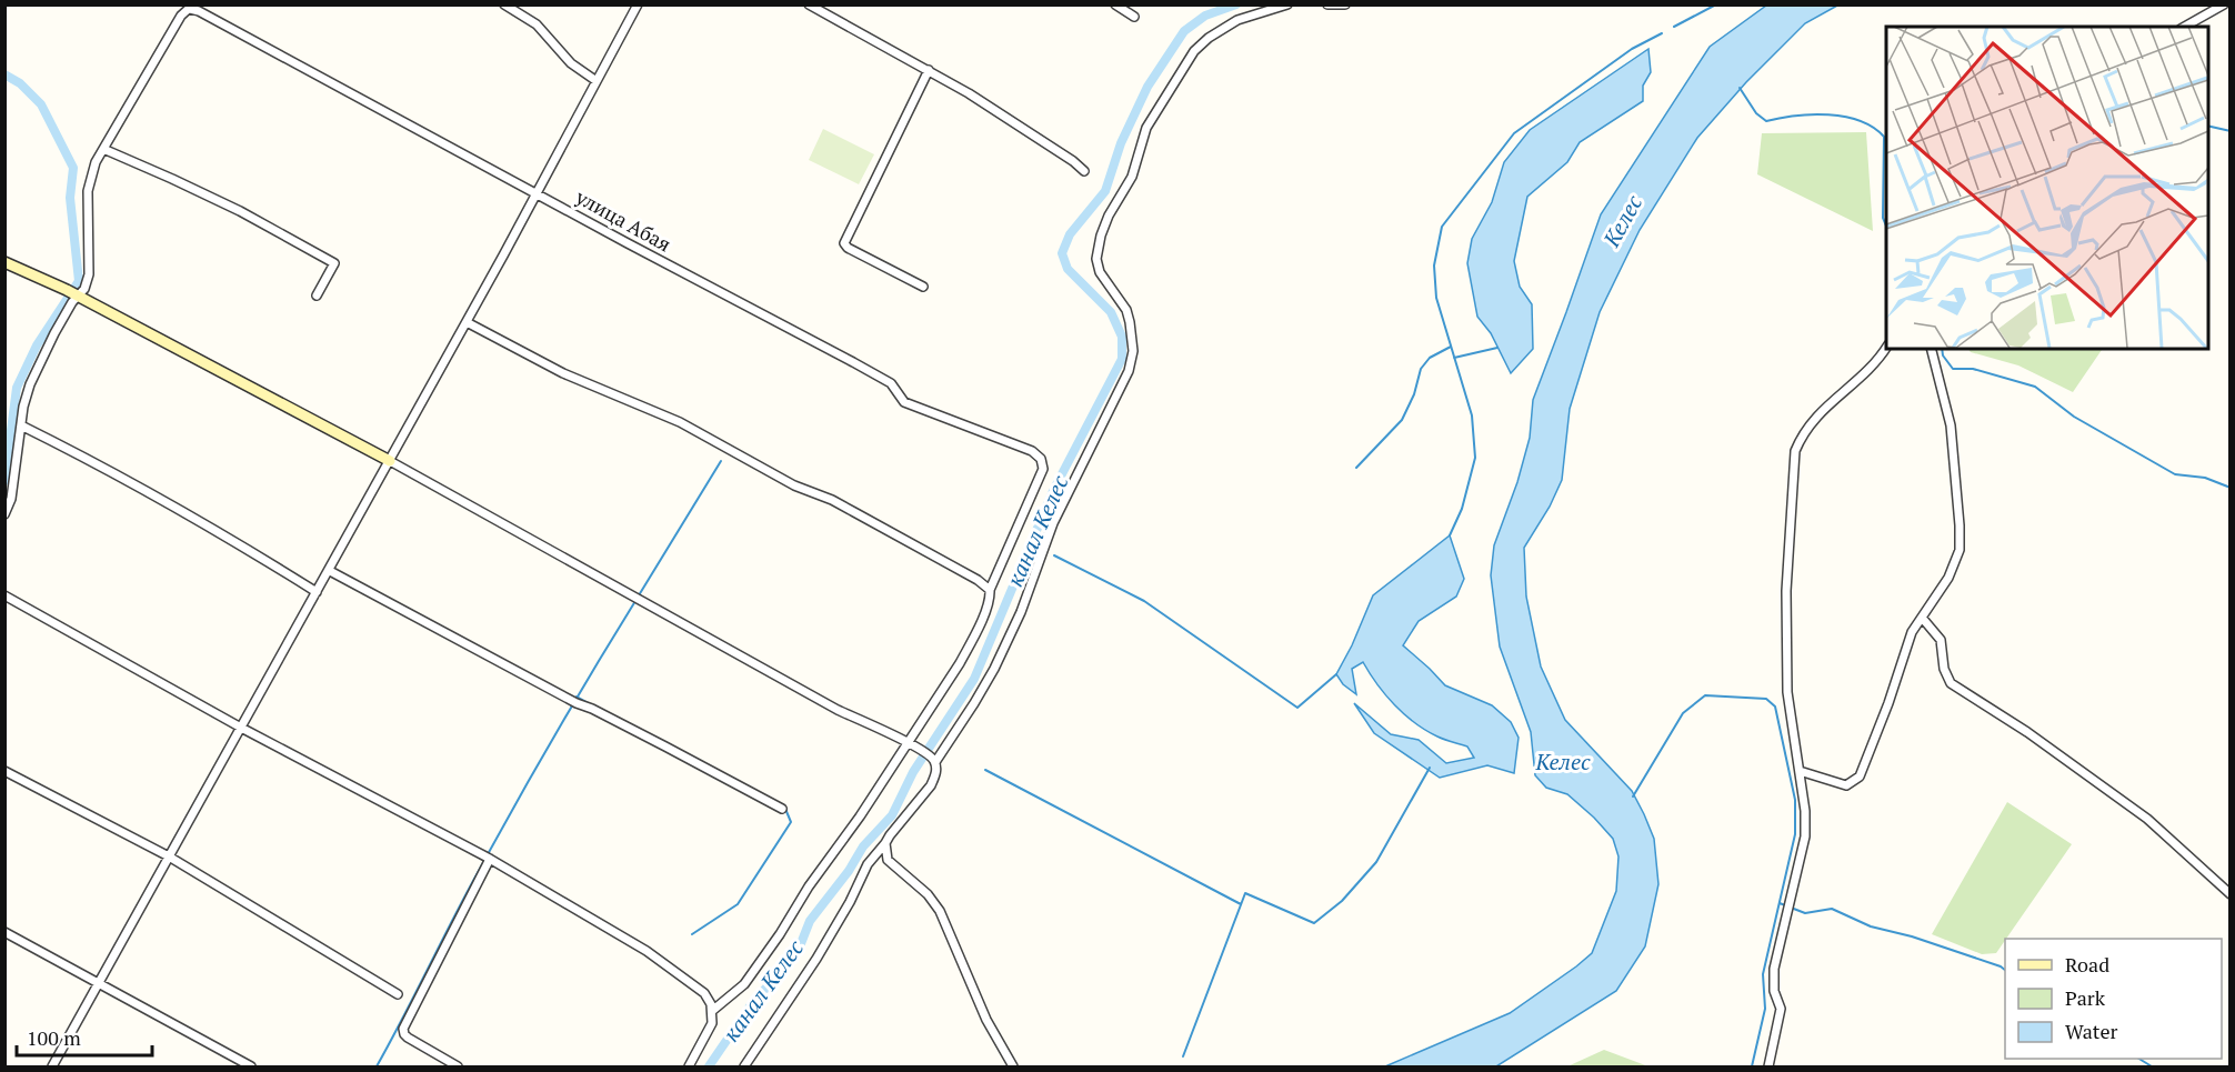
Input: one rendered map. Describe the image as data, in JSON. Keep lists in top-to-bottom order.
{
  "streets": {
    "street": ["улица Абая"]
  },
  "water": ["Келес", "канал Келес"],
  "legend": ["Road", "Park", "Water"],
  "scale_bar": "100 m"
}
